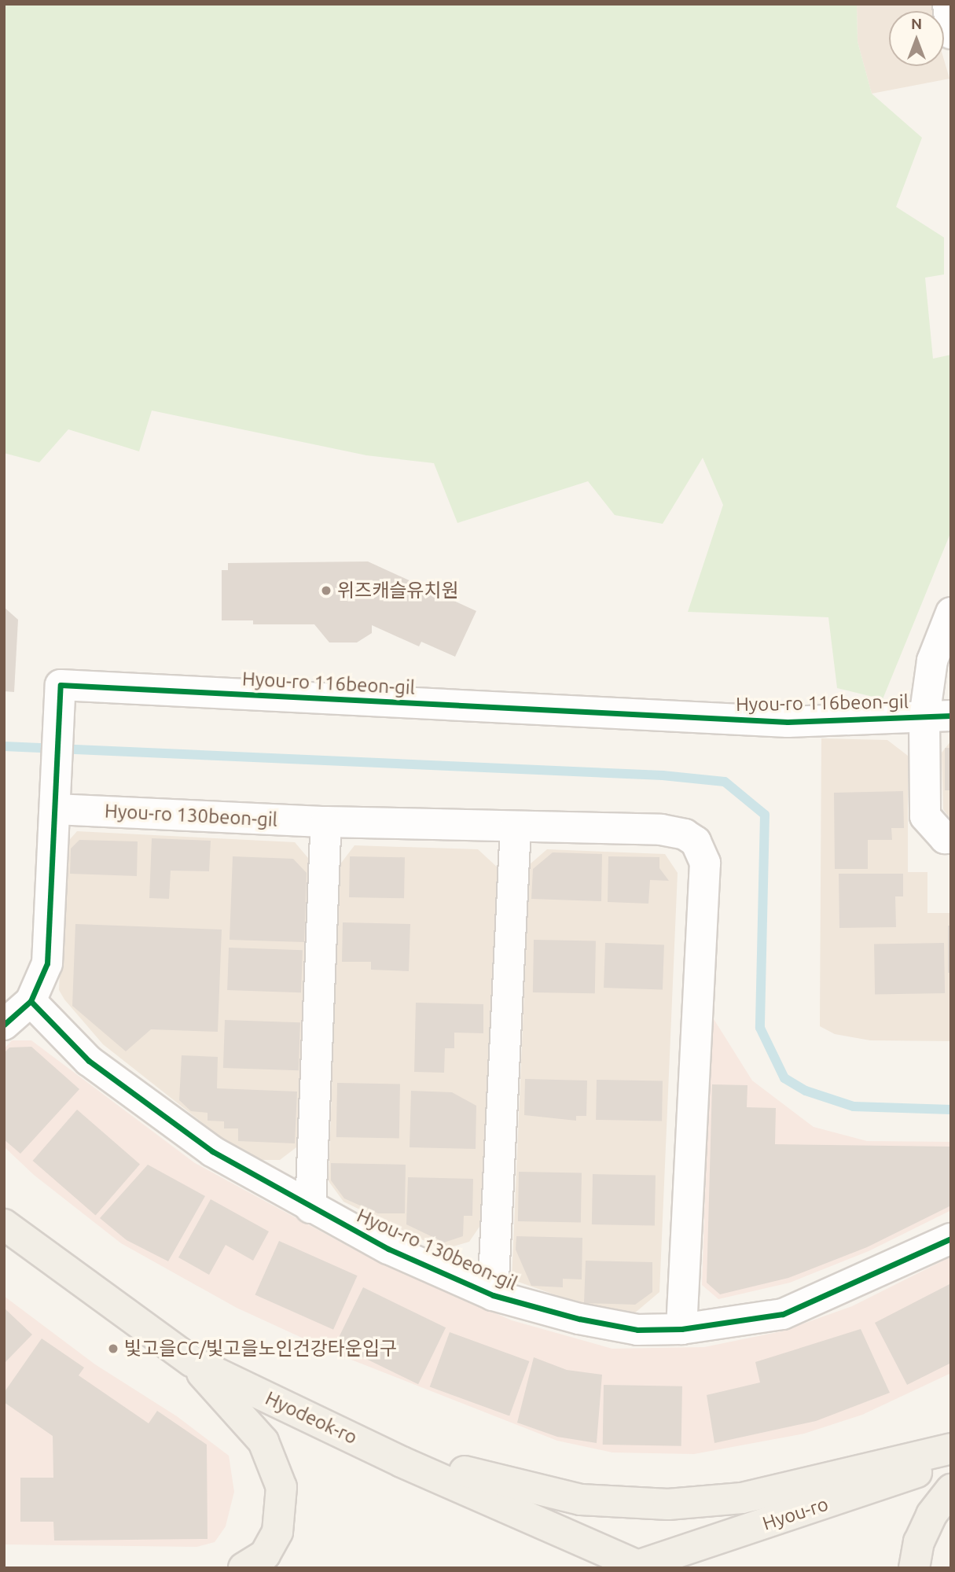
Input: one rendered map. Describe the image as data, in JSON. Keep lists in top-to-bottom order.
{
  "streets": {
    "main road": ["Hyodeok-ro", "Hyou-ro"],
    "street": ["Hyou-ro 116beon-gil", "Hyou-ro 130beon-gil"]
  },
  "crossings": [
    ["Hyou-ro 116beon-gil", "Hyou-ro 130beon-gil"],
    ["Hyodeok-ro", "Hyou-ro"]
  ],
  "places": ["위즈캐슬유치원", "빛고을CC/빛고을노인건강타운입구"],
  "north": "top"
}
